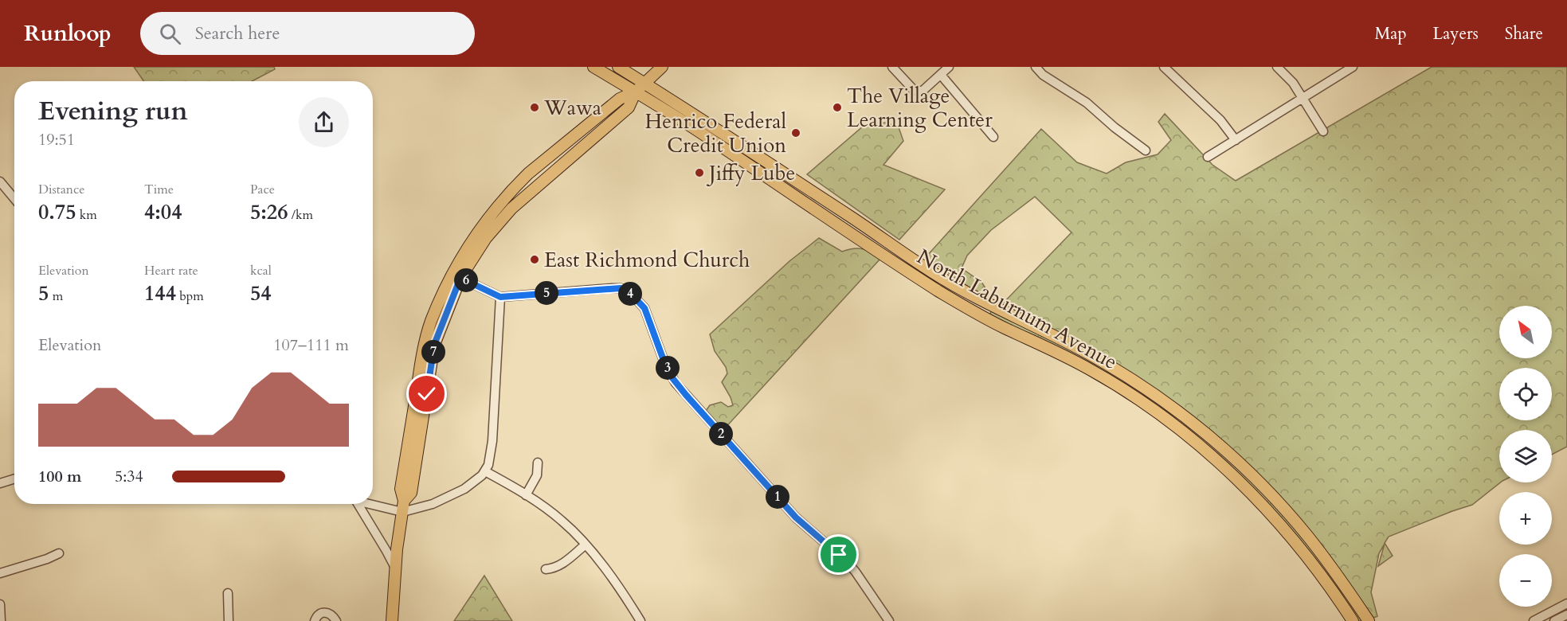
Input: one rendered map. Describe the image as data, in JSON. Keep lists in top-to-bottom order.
{
  "streets": {
    "main road": ["North Laburnum Avenue"]
  },
  "places": [
    "Wawa",
    "The Village Learning Center",
    "Henrico Federal Credit Union",
    "Jiffy Lube",
    "East Richmond Church"
  ],
  "north": "top left",
  "page": {
    "header": "Runloop",
    "search": "Search here",
    "nav": ["Map", "Layers", "Share"],
    "heading": ["Evening run", "19:51"],
    "stats": [
      ["Distance", "0.75 km"],
      ["Time", "4:04"],
      ["Pace", "5:26 /km"],
      ["Elevation", "5 m"],
      ["Heart rate", "144 bpm"],
      ["kcal", "54"]
    ],
    "pins": [
      "6",
      "5",
      "4",
      "7",
      "3",
      "2",
      "1"
    ],
    "map_buttons": ["+", "−"],
    "chart": ["Elevation", "107–111 m"],
    "list": [
      {
        "name": "100 m",
        "note": "5:34"
      }
    ]
  }
}
